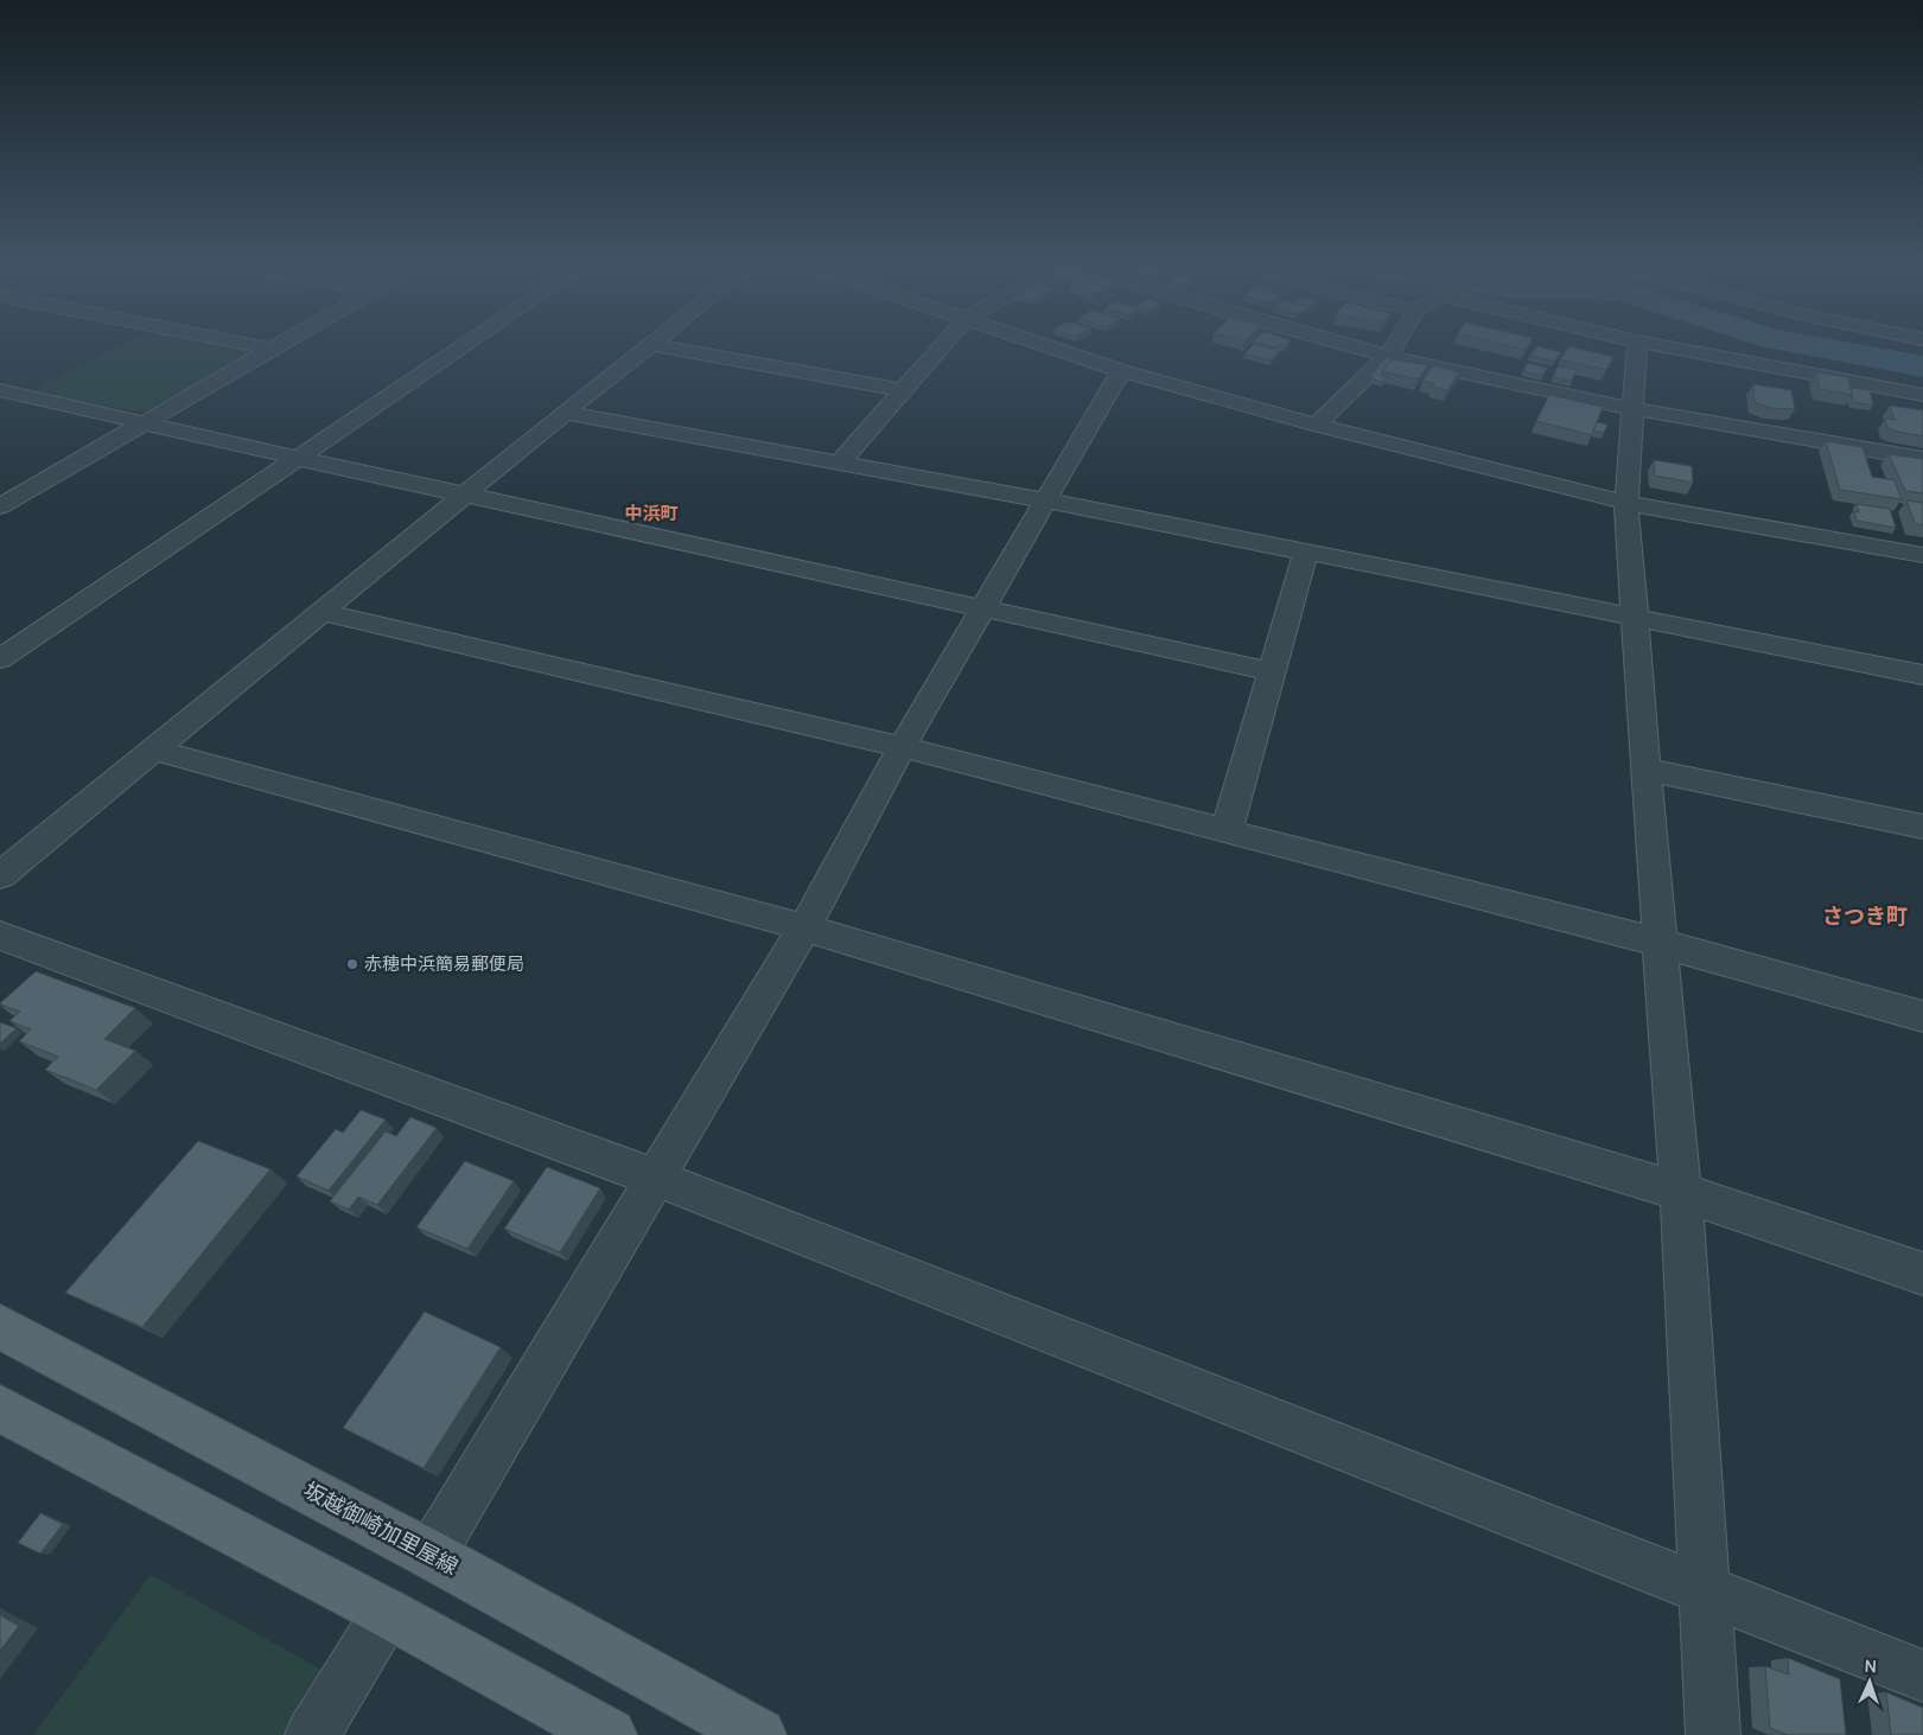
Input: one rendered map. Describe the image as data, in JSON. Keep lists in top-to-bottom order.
{
  "streets": {
    "main road": ["坂越御崎加里屋線"]
  },
  "districts": ["中浜町", "さつき町"],
  "places": ["赤穂中浜簡易郵便局"],
  "north": "top"
}
